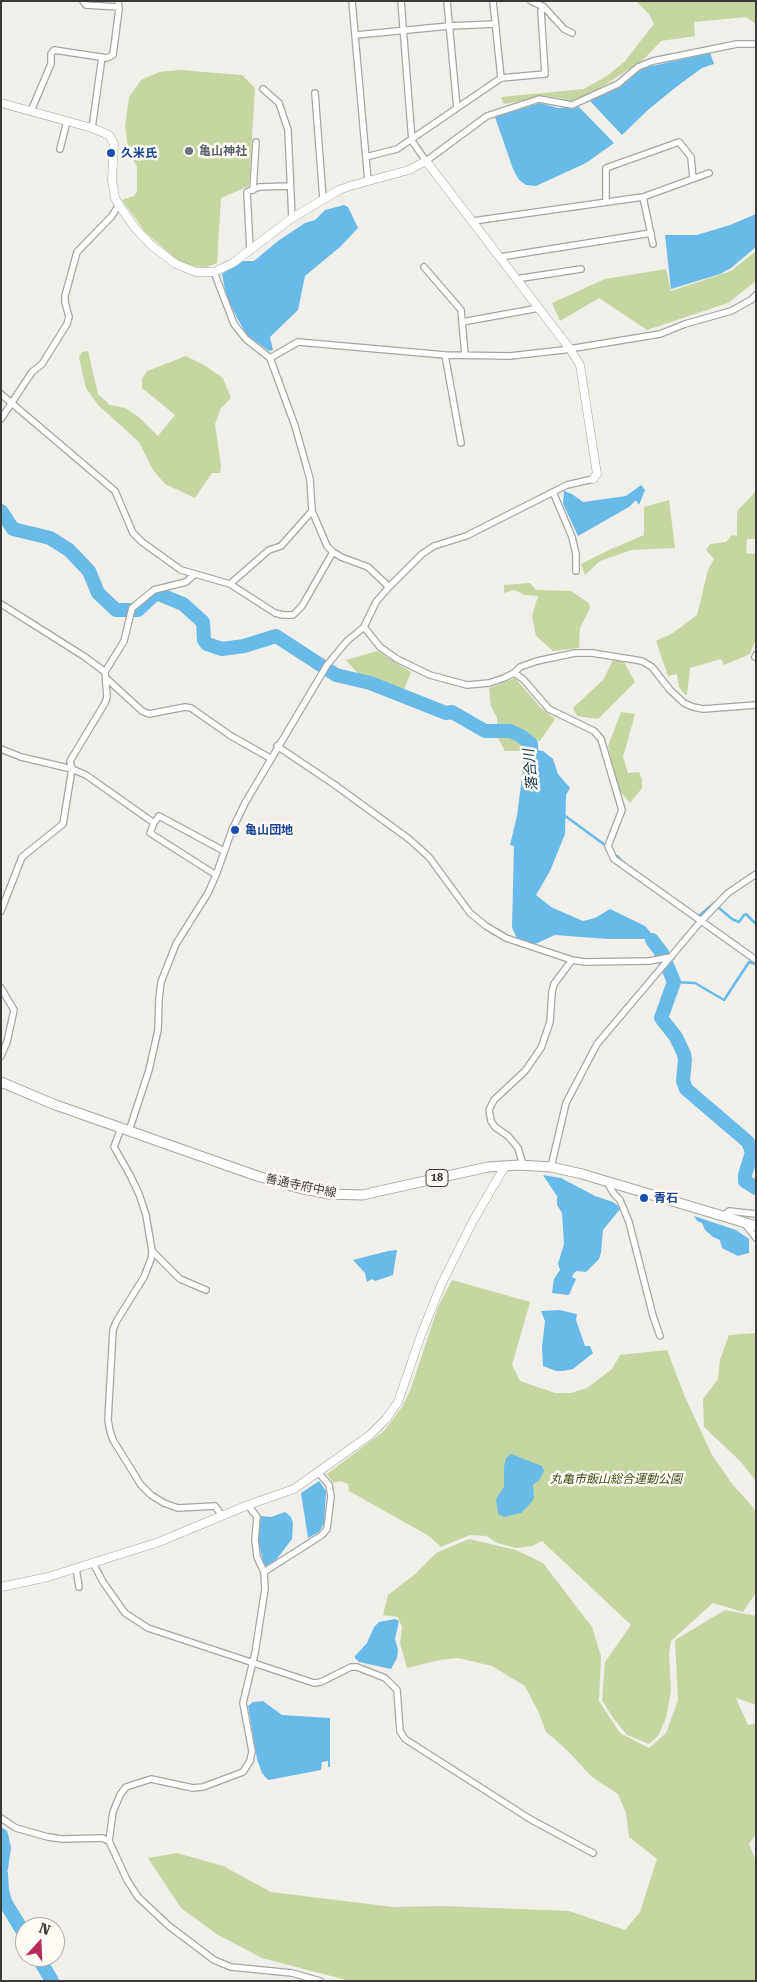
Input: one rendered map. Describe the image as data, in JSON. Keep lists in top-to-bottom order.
{
  "streets": {
    "main road": ["18", "善通寺府中線"]
  },
  "water": ["落合川"],
  "parks": ["丸亀市飯山総合運動公園"],
  "places": [
    "亀山神社",
    "久米氏",
    "亀山団地",
    "青石"
  ],
  "north": "top"
}
